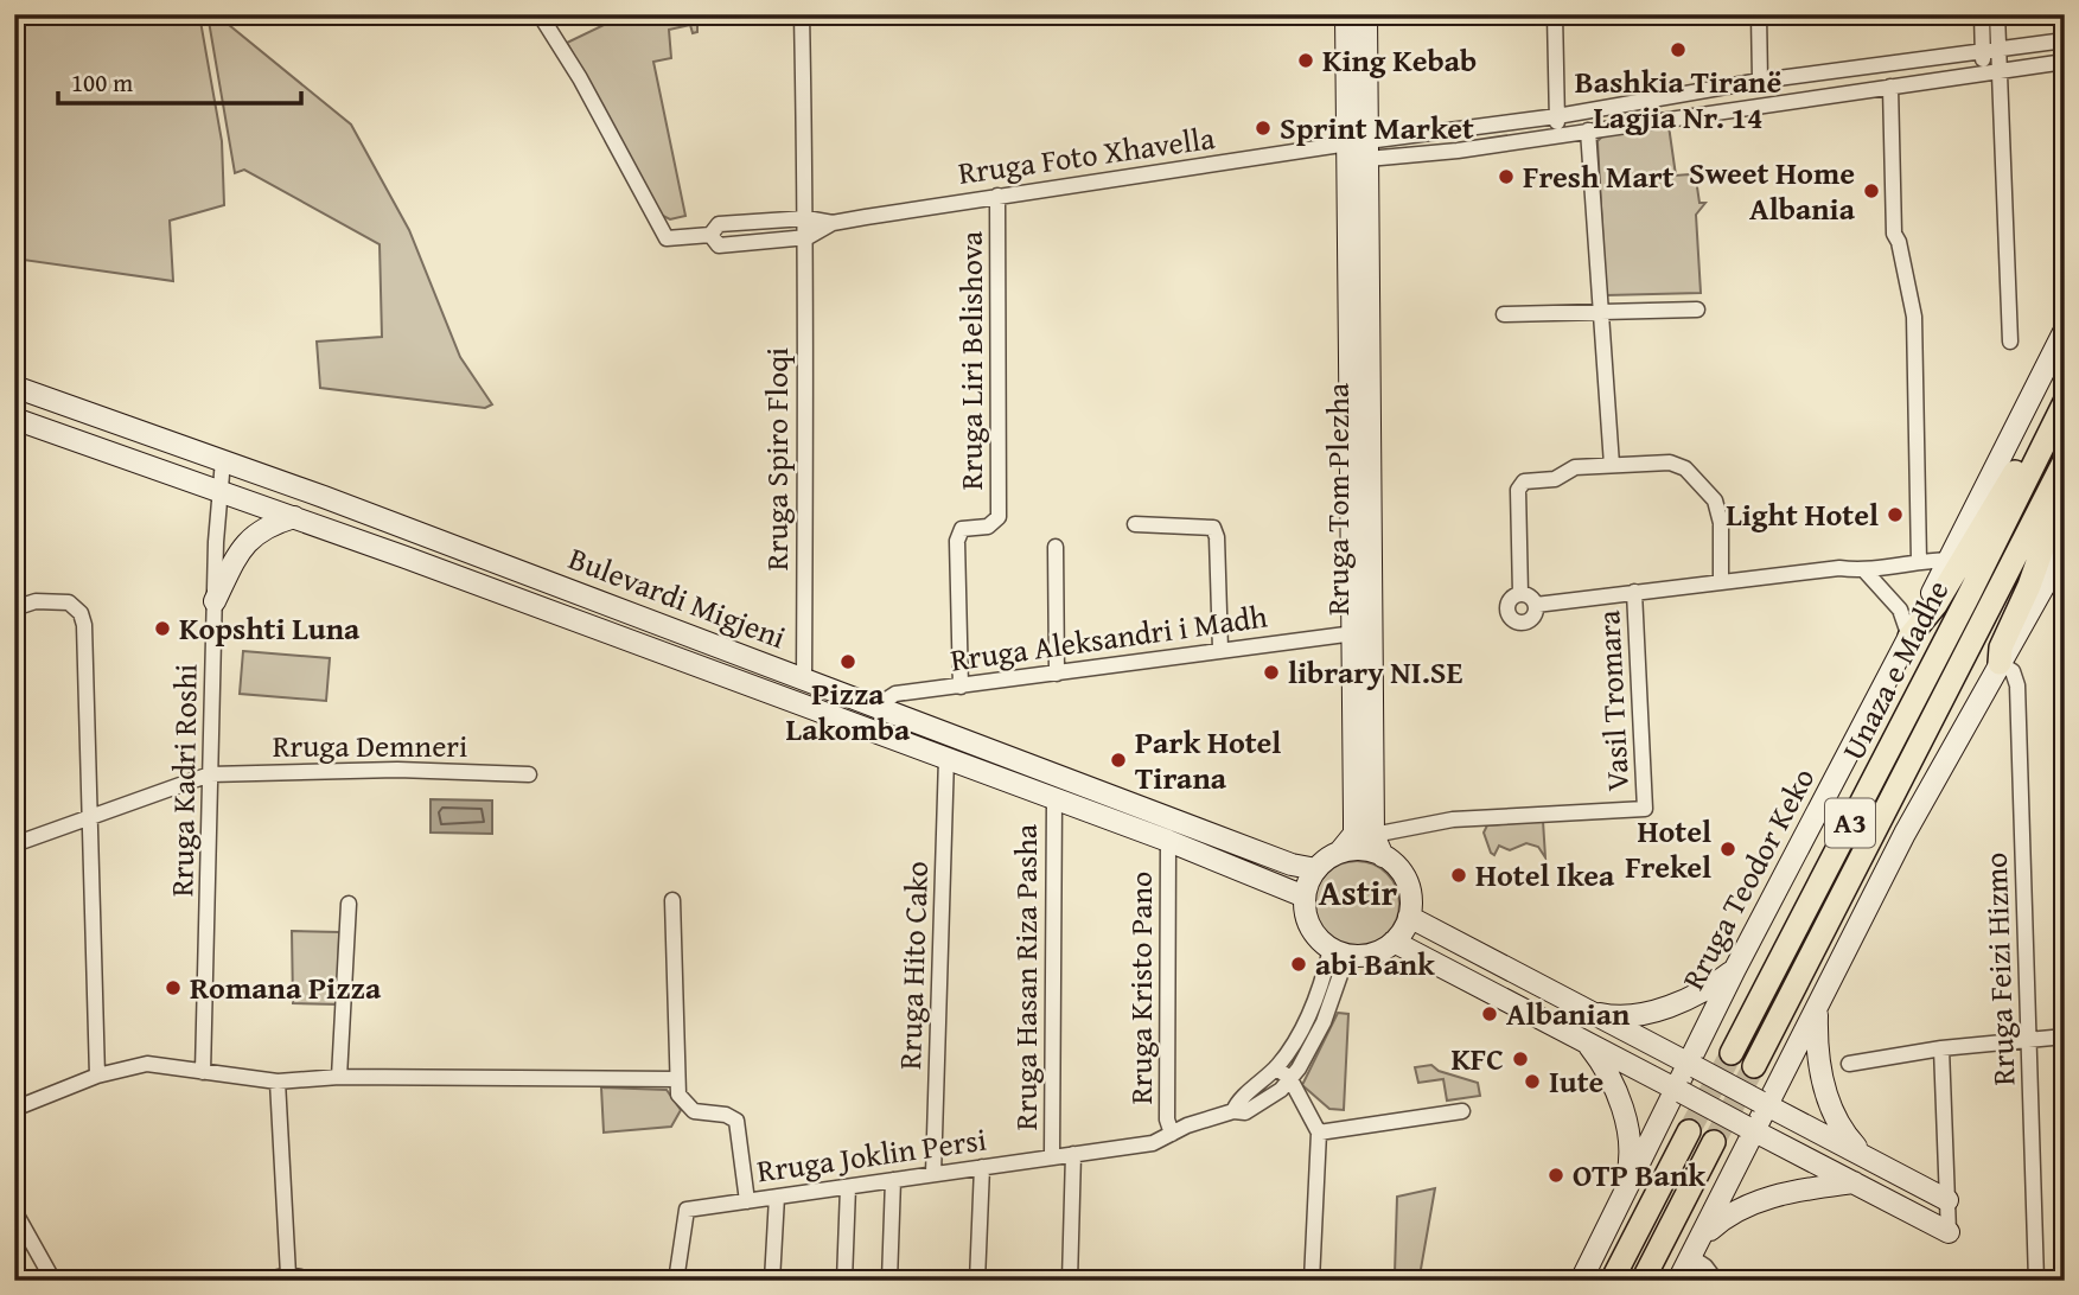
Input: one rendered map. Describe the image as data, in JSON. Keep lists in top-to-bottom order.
{
  "streets": {
    "highway": ["Unaza e Madhe", "A3"],
    "main road": ["Rruga Tom Plezha", "Bulevardi Migjeni", "Rruga Teodor Keko"],
    "street": [
      "Rruga Foto Xhavella",
      "Rruga Liri Belishova",
      "Rruga Spiro Floqi",
      "Rruga Aleksandri i Madh",
      "Vasil Tromara",
      "Rruga Demneri",
      "Rruga Kadri Roshi",
      "Rruga Hito Cako",
      "Rruga Feizi Hizmo",
      "Rruga Hasan Riza Pasha",
      "Rruga Kristo Pano",
      "Rruga Joklin Persi"
    ]
  },
  "crossings": [
    ["Rruga Foto Xhavella", "Rruga Liri Belishova"],
    ["Rruga Foto Xhavella", "Rruga Tom Plezha"],
    ["Rruga Liri Belishova", "Rruga Aleksandri i Madh"],
    ["Rruga Spiro Floqi", "Bulevardi Migjeni"],
    ["Rruga Tom Plezha", "Bulevardi Migjeni"],
    ["Rruga Tom Plezha", "Rruga Aleksandri i Madh"],
    ["Rruga Tom Plezha", "Vasil Tromara"],
    ["Rruga Tom Plezha", "Rruga Joklin Persi"],
    ["Bulevardi Migjeni", "Rruga Aleksandri i Madh"],
    ["Bulevardi Migjeni", "Rruga Kadri Roshi"],
    ["Bulevardi Migjeni", "Rruga Hito Cako"],
    ["Bulevardi Migjeni", "Rruga Hasan Riza Pasha"],
    ["Bulevardi Migjeni", "Rruga Kristo Pano"],
    ["Bulevardi Migjeni", "Rruga Joklin Persi"],
    ["Rruga Demneri", "Rruga Kadri Roshi"],
    ["Rruga Hito Cako", "Rruga Joklin Persi"],
    ["Rruga Hasan Riza Pasha", "Rruga Joklin Persi"],
    ["Rruga Kristo Pano", "Rruga Joklin Persi"]
  ],
  "districts": ["Astir"],
  "places": [
    "Bashkia Tiranë Lagjia Nr. 14",
    "King Kebab",
    "Sprint Market",
    "Fresh Mart",
    "Sweet Home Albania",
    "Light Hotel",
    "Kopshti Luna",
    "Pizza Lakomba",
    "library NI.SE",
    "Park Hotel Tirana",
    "Hotel Frekel",
    "Hotel Ikea",
    "abi Bank",
    "Romana Pizza",
    "Albanian",
    "KFC",
    "Iute",
    "OTP Bank"
  ],
  "scale_bar": "100 m"
}
